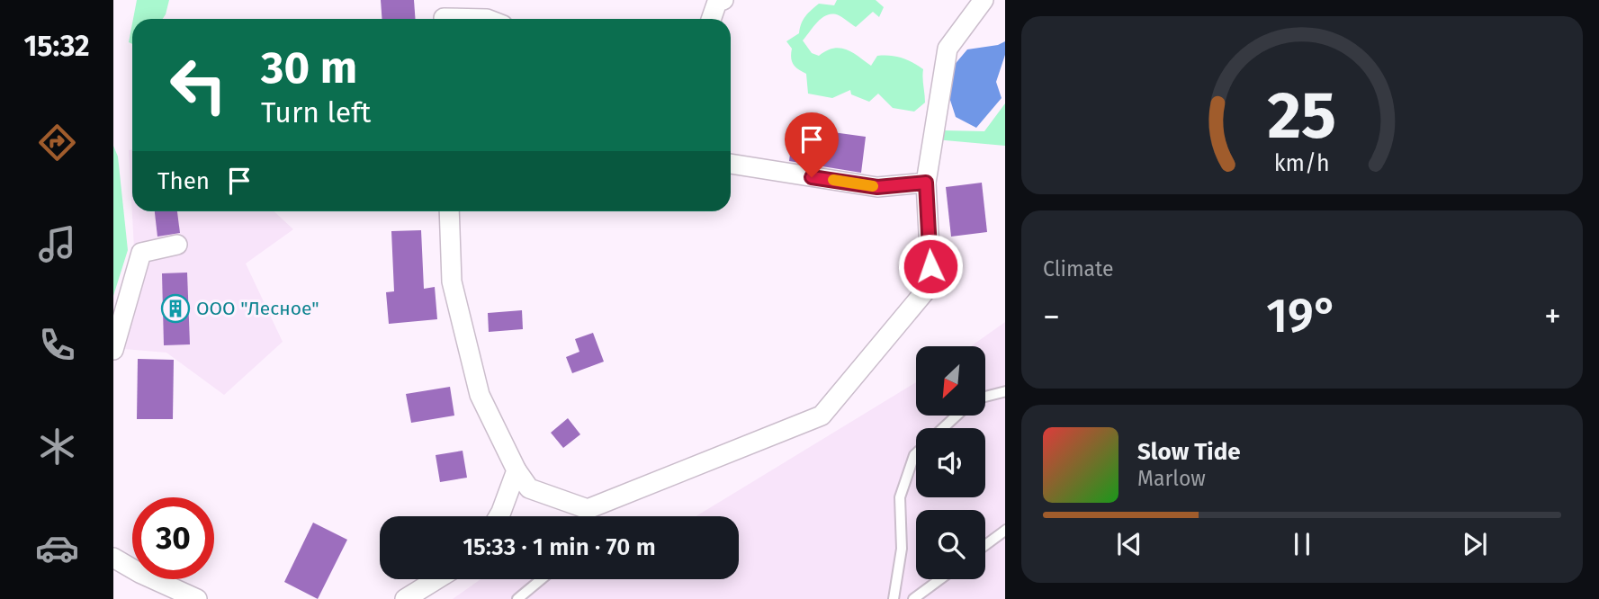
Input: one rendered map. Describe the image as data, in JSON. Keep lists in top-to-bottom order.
{
  "places": {
    "building": ["ООО \"Лесное\""]
  },
  "north": "bottom left",
  "page": {
    "tabs": "15:32",
    "turn": ["30 m", "Turn left"],
    "then": "Then",
    "tile": "Climate",
    "heat": ["−", "19°", "+"],
    "song": ["Slow Tide", "Marlow"],
    "limit": "30",
    "trip": "15:33 · 1 min · 70 m",
    "gauge": ["25", "km/h"]
  }
}
